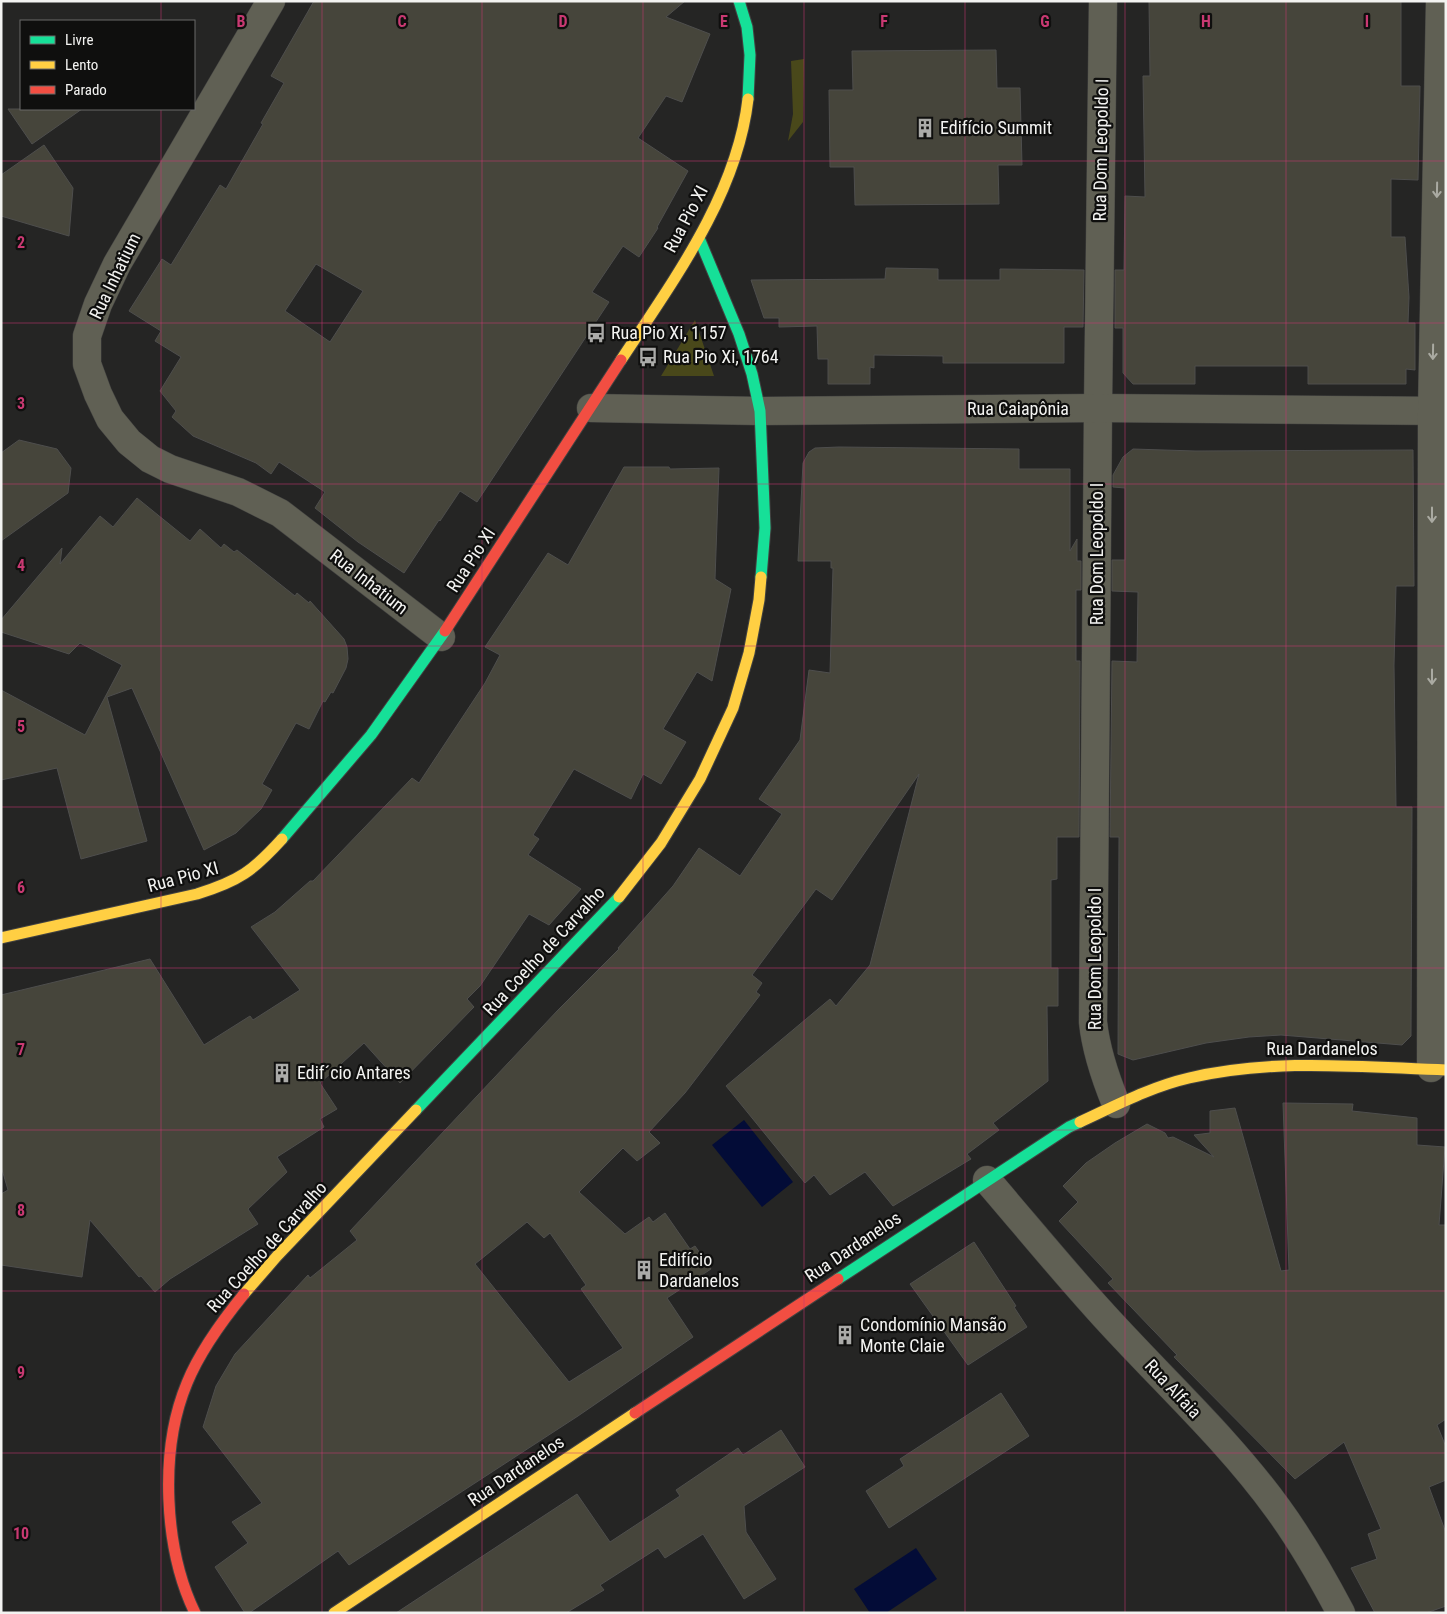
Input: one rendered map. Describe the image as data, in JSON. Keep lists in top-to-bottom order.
{
  "streets": {
    "street": [
      "Rua Dom Leopoldo I",
      "Rua Pio XI",
      "Rua Inhatium",
      "Rua Caiapônia",
      "Rua Coelho de Carvalho",
      "Rua Dardanelos",
      "Rua Alfaia"
    ]
  },
  "crossings": [
    ["Rua Dom Leopoldo I", "Rua Caiapônia"],
    ["Rua Dom Leopoldo I", "Rua Dardanelos"],
    ["Rua Pio XI", "Rua Inhatium"],
    ["Rua Pio XI", "Rua Caiapônia"],
    ["Rua Pio XI", "Rua Coelho de Carvalho"],
    ["Rua Caiapônia", "Rua Coelho de Carvalho"],
    ["Rua Dardanelos", "Rua Alfaia"]
  ],
  "places": {
    "building": [
      "Edifício Summit",
      "Edif´cio Antares",
      "Edifício Dardanelos",
      "Condomínio Mansão Monte Claie"
    ],
    "bus stop": ["Rua Pio Xi, 1157", "Rua Pio Xi, 1764"]
  },
  "legend": ["Livre", "Lento", "Parado"],
  "grid": {
    "columns": [
      "B",
      "C",
      "D",
      "E",
      "F",
      "G",
      "H",
      "I"
    ],
    "rows": [
      "2",
      "3",
      "4",
      "5",
      "6",
      "7",
      "8",
      "9",
      "10"
    ]
  }
}
